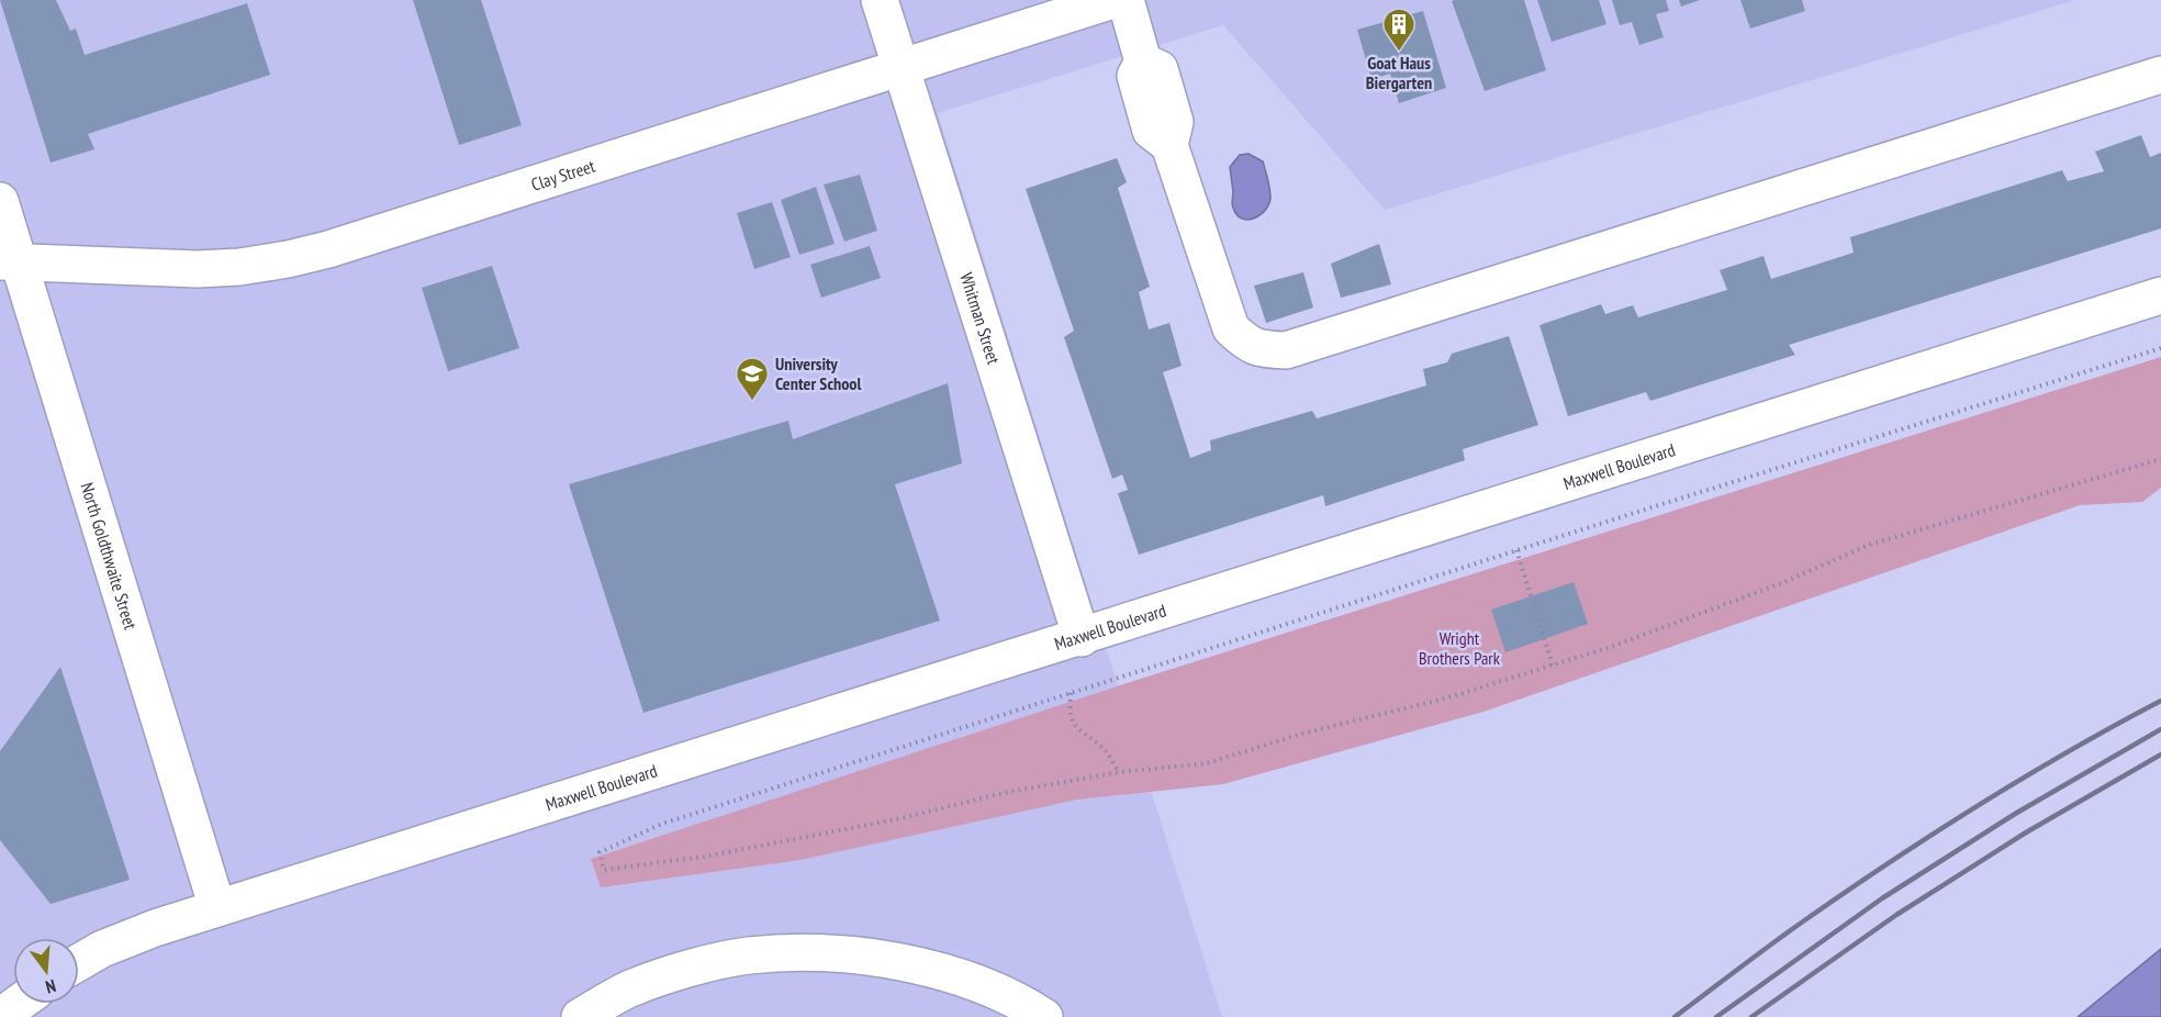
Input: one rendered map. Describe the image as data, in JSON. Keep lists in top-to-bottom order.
{
  "streets": {
    "main road": [
      "Clay Street",
      "Whitman Street",
      "Maxwell Boulevard",
      "North Goldthwaite Street"
    ]
  },
  "crossings": [
    ["Clay Street", "Whitman Street"],
    ["Clay Street", "North Goldthwaite Street"],
    ["Whitman Street", "Maxwell Boulevard"],
    ["Maxwell Boulevard", "North Goldthwaite Street"]
  ],
  "parks": ["Wright Brothers Park"],
  "places": {
    "building": ["Goat Haus Biergarten"],
    "school or university": ["University Center School"]
  },
  "north": "bottom"
}
